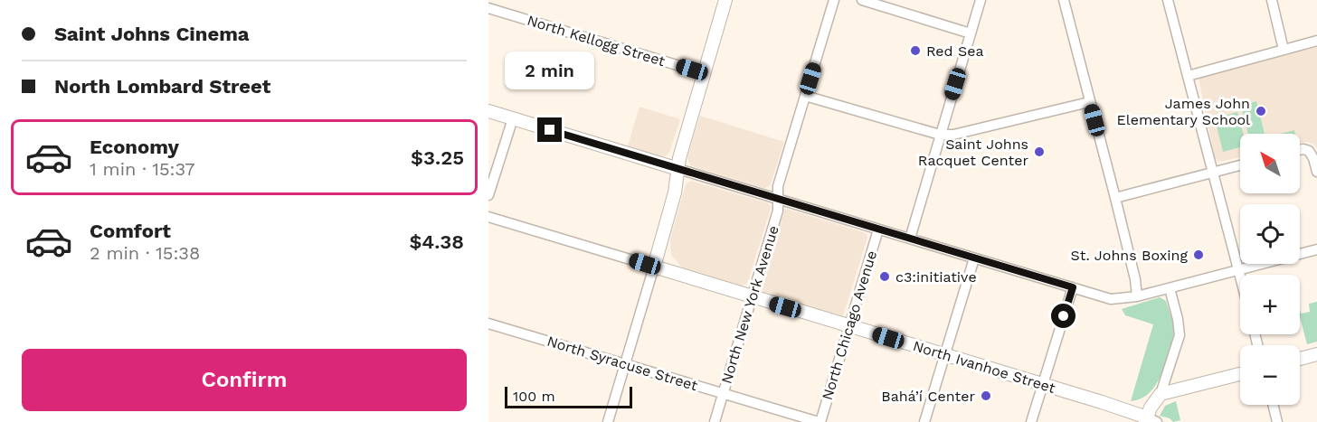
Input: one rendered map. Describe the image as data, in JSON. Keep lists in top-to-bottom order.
{
  "streets": {
    "main road": ["North Ivanhoe Street"],
    "street": [
      "North Kellogg Street",
      "North New York Avenue",
      "North Chicago Avenue",
      "North Syracuse Street"
    ]
  },
  "crossings": [
    ["North New York Avenue", "North Syracuse Street"],
    ["North New York Avenue", "North Ivanhoe Street"],
    ["North Chicago Avenue", "North Syracuse Street"],
    ["North Chicago Avenue", "North Ivanhoe Street"]
  ],
  "places": [
    "Red Sea",
    "James John Elementary School",
    "Saint Johns Racquet Center",
    "St. Johns Boxing",
    "c3:initiative",
    "Bahá’í Center"
  ],
  "scale_bar": "100 m",
  "north": "top left",
  "page": {
    "banner": ["Saint Johns Cinema", "North Lombard Street"],
    "bubble": "2 min",
    "list": [
      {
        "name": "Economy",
        "note": "1 min · 15:37",
        "value": "$3.25"
      },
      {
        "name": "Comfort",
        "note": "2 min · 15:38",
        "value": "$4.38"
      }
    ],
    "map_buttons": ["+", "−"],
    "buttons": "Confirm",
    "scale": "100 m"
  }
}
